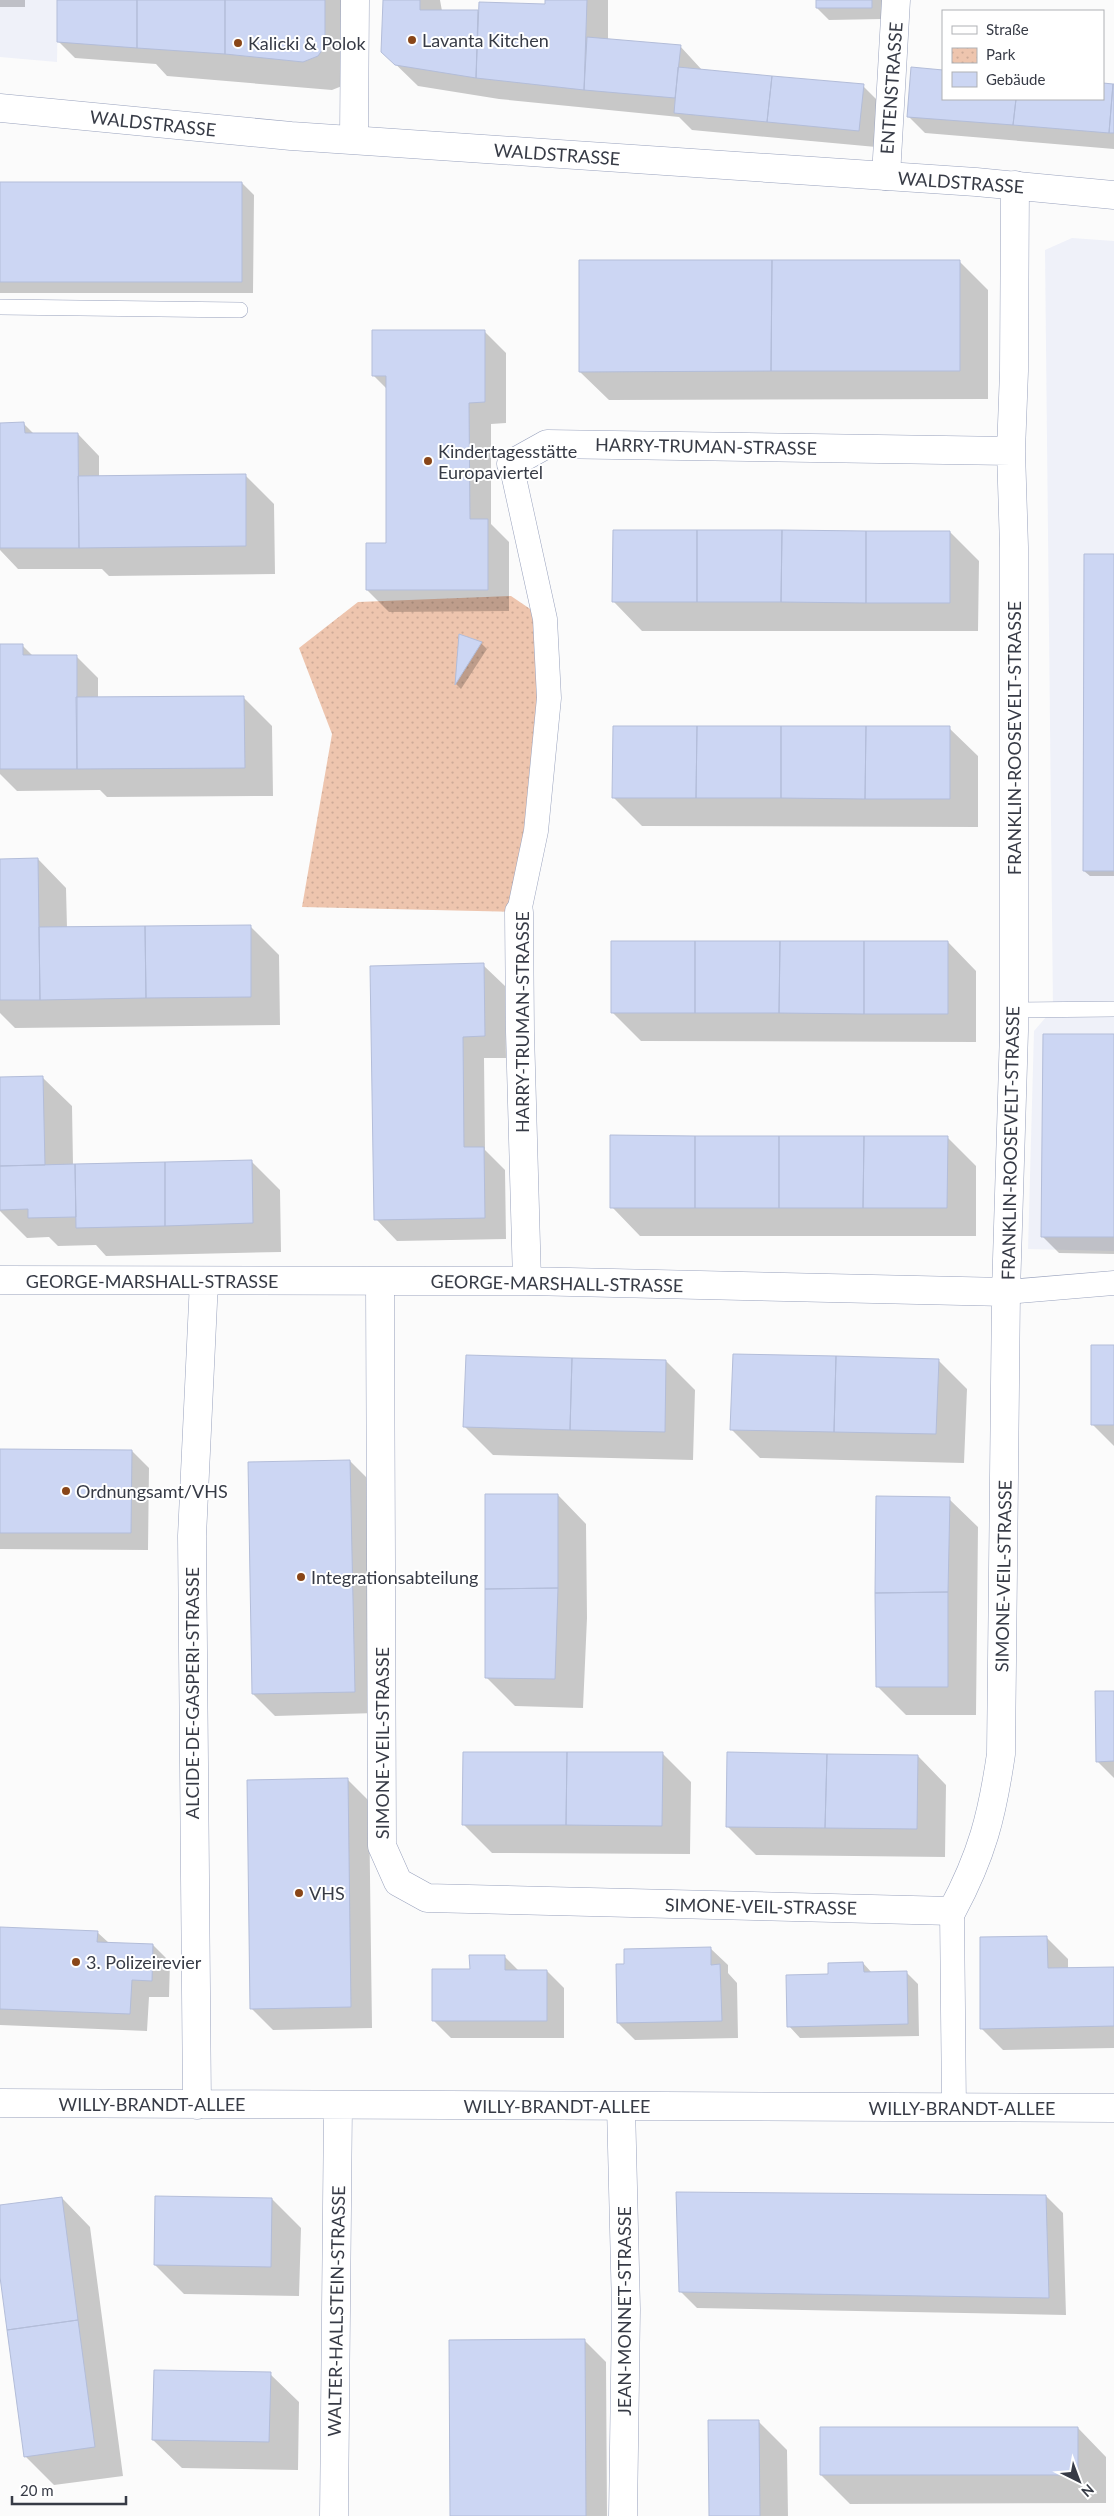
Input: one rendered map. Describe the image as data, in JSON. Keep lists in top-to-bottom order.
{
  "streets": {
    "street": [
      "ENTENSTRASSE",
      "WALDSTRASSE",
      "HARRY-TRUMAN-STRASSE",
      "FRANKLIN-ROOSEVELT-STRASSE",
      "GEORGE-MARSHALL-STRASSE",
      "SIMONE-VEIL-STRASSE",
      "ALCIDE-DE-GASPERI-STRASSE",
      "WILLY-BRANDT-ALLEE",
      "WALTER-HALLSTEIN-STRASSE",
      "JEAN-MONNET-STRASSE"
    ]
  },
  "crossings": [
    ["ENTENSTRASSE", "WALDSTRASSE"],
    ["WALDSTRASSE", "FRANKLIN-ROOSEVELT-STRASSE"],
    ["HARRY-TRUMAN-STRASSE", "FRANKLIN-ROOSEVELT-STRASSE"],
    ["HARRY-TRUMAN-STRASSE", "GEORGE-MARSHALL-STRASSE"],
    ["FRANKLIN-ROOSEVELT-STRASSE", "GEORGE-MARSHALL-STRASSE"],
    ["FRANKLIN-ROOSEVELT-STRASSE", "SIMONE-VEIL-STRASSE"],
    ["GEORGE-MARSHALL-STRASSE", "SIMONE-VEIL-STRASSE"],
    ["GEORGE-MARSHALL-STRASSE", "ALCIDE-DE-GASPERI-STRASSE"],
    ["SIMONE-VEIL-STRASSE", "WILLY-BRANDT-ALLEE"],
    ["ALCIDE-DE-GASPERI-STRASSE", "WILLY-BRANDT-ALLEE"],
    ["WILLY-BRANDT-ALLEE", "WALTER-HALLSTEIN-STRASSE"],
    ["WILLY-BRANDT-ALLEE", "JEAN-MONNET-STRASSE"]
  ],
  "places": [
    "Lavanta Kitchen",
    "Kalicki & Polok",
    "Kindertagesstätte Europaviertel",
    "Ordnungsamt/VHS",
    "Integrationsabteilung",
    "VHS",
    "3. Polizeirevier"
  ],
  "legend": ["Straße", "Park", "Gebäude"],
  "scale_bar": "20 m",
  "north": "bottom right"
}
